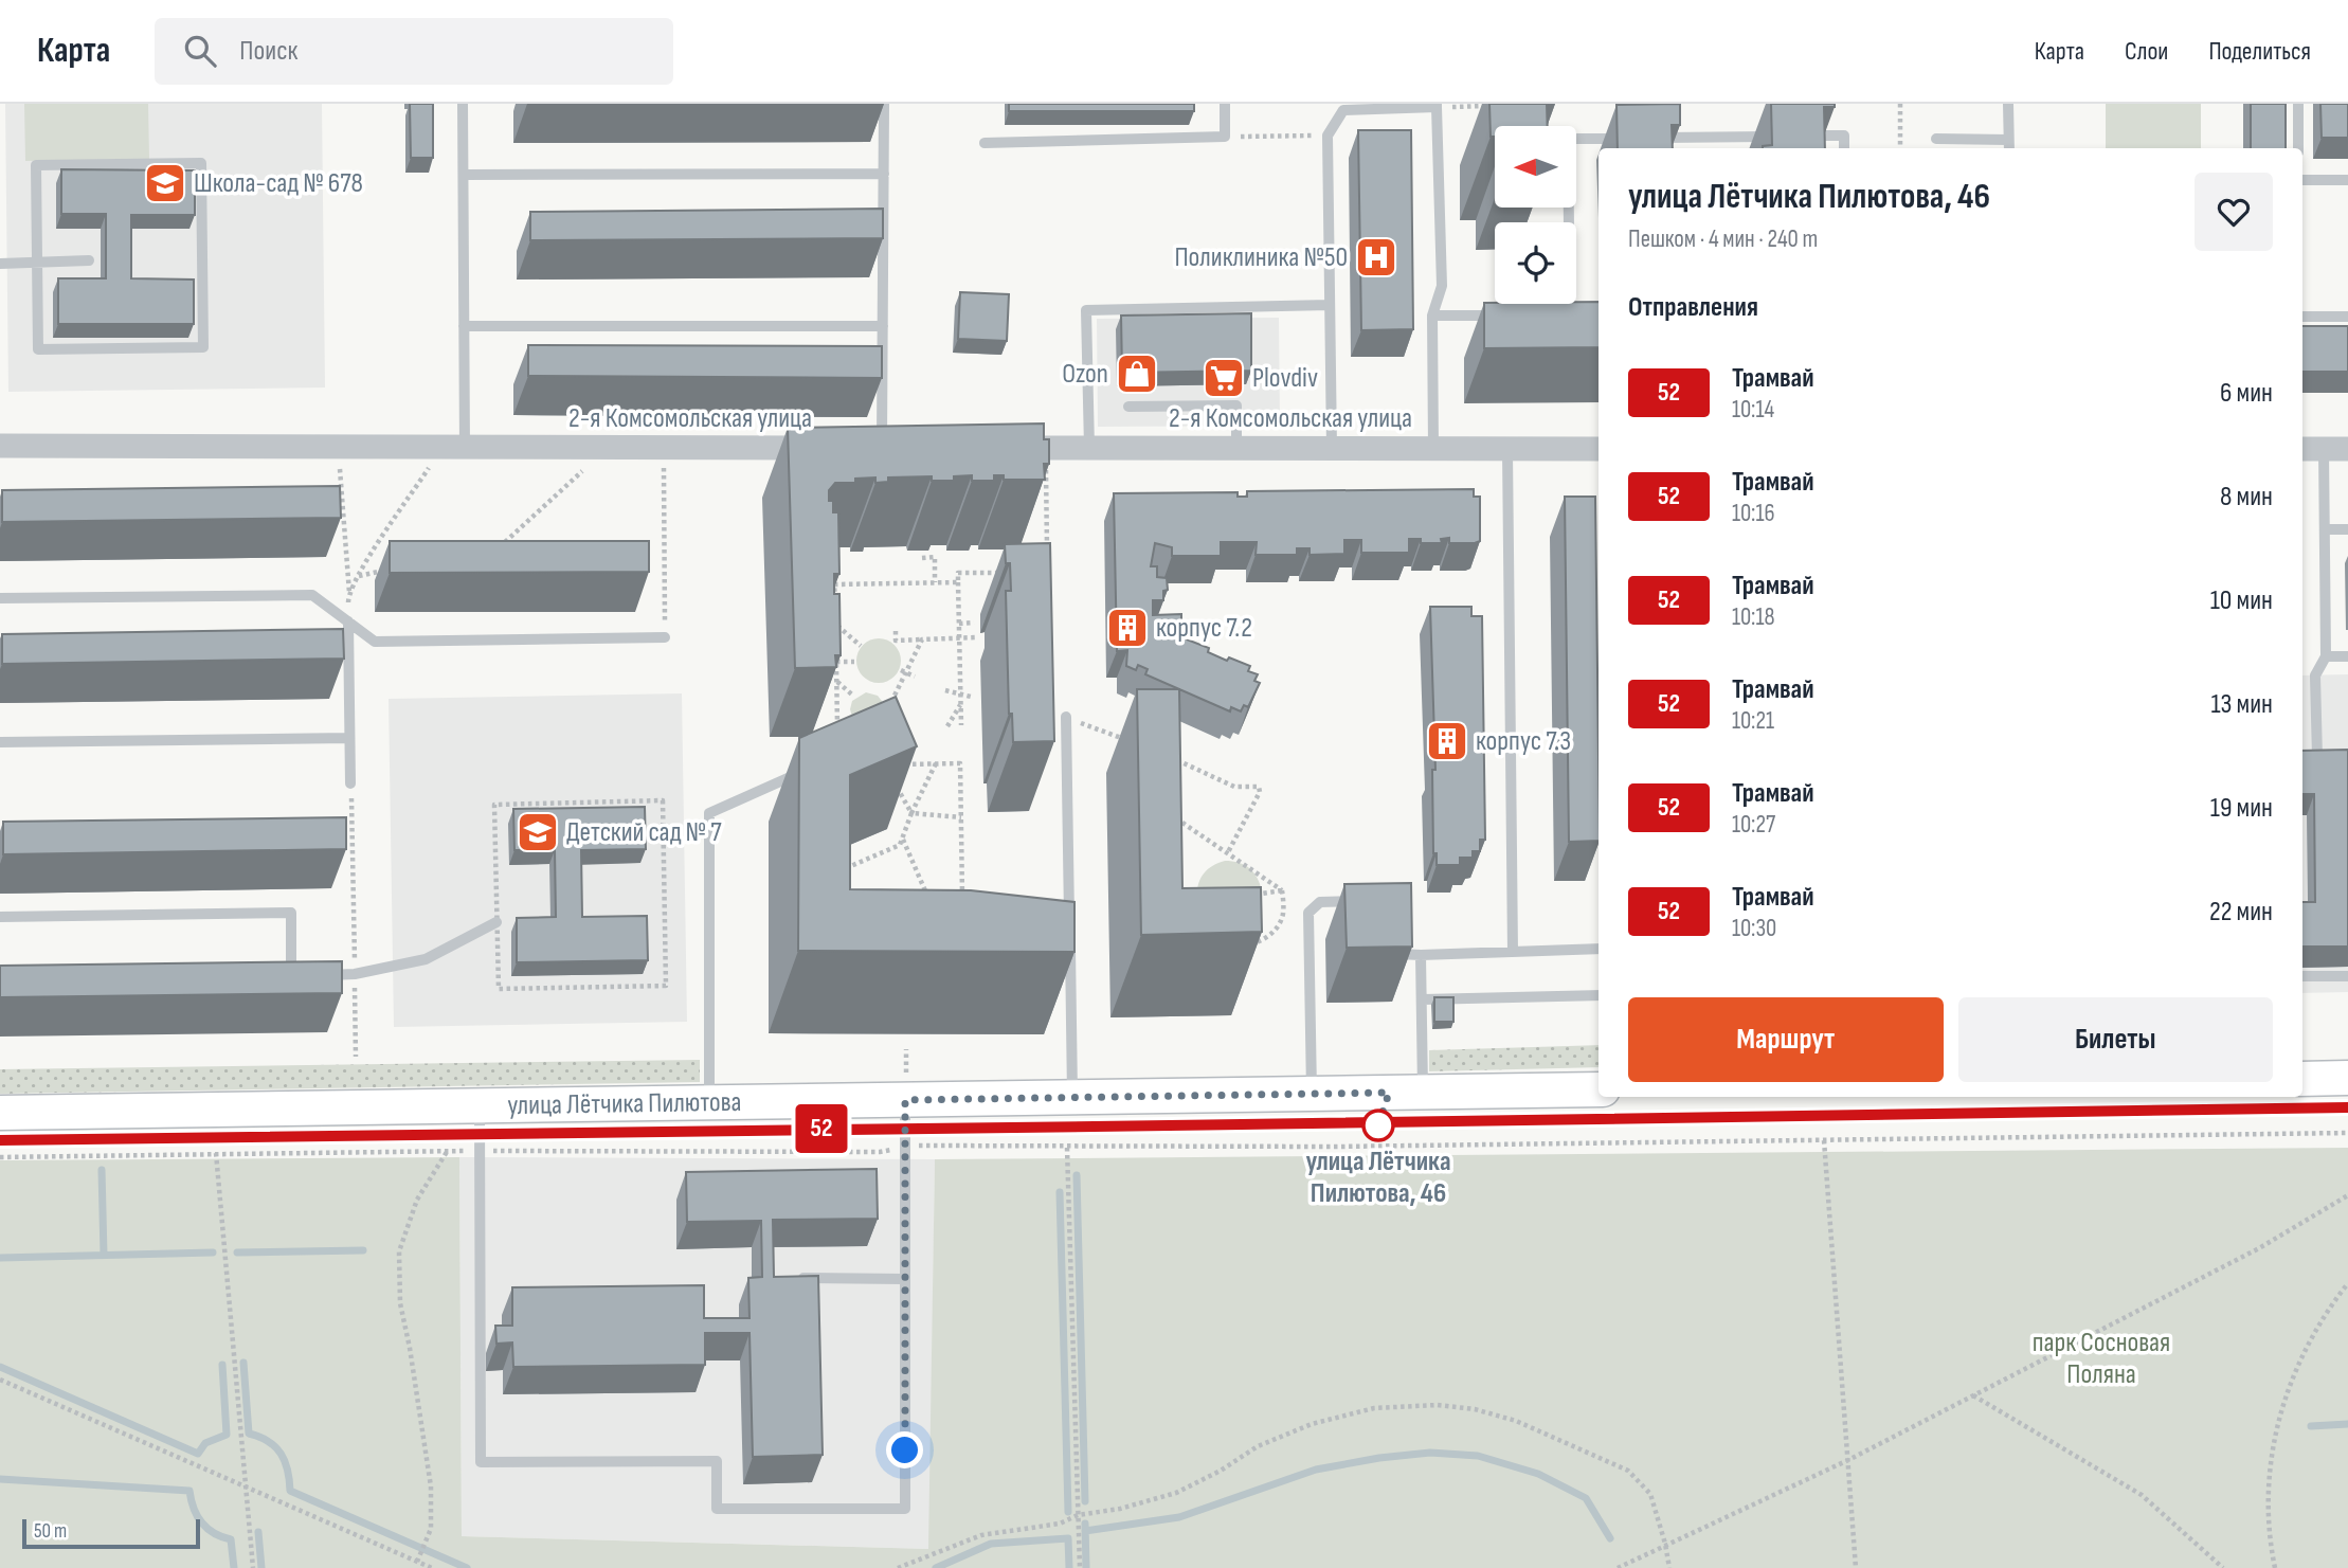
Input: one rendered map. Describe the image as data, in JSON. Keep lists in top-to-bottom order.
{
  "streets": {
    "street": ["2-я Комсомольская улица", "улица Лётчика Пилютова"]
  },
  "parks": ["парк Сосновая Поляна"],
  "places": {
    "school or university": ["Школа-сад № 678", "Детский сад № 7"],
    "hospital": ["Поликлиника №50"],
    "shop": ["Ozon"],
    "supermarket": ["Plovdiv"],
    "building": ["корпус 7.2", "корпус 7.3"],
    "other": ["улица Лётчика Пилютова, 46"]
  },
  "lines": ["tram line 52"],
  "scale_bar": "50 m",
  "north": "left",
  "page": {
    "header": "Карта",
    "search": "Поиск",
    "nav": ["Карта", "Слои", "Поделиться"],
    "on_map": "52",
    "heading": [
      ["улица Лётчика Пилютова, 46", "Пешком · 4 мин · 240 m"],
      "Отправления"
    ],
    "list": [
      {
        "mark": "52",
        "name": "Трамвай",
        "note": "10:14",
        "value": "6 мин"
      },
      {
        "mark": "52",
        "name": "Трамвай",
        "note": "10:16",
        "value": "8 мин"
      },
      {
        "mark": "52",
        "name": "Трамвай",
        "note": "10:18",
        "value": "10 мин"
      },
      {
        "mark": "52",
        "name": "Трамвай",
        "note": "10:21",
        "value": "13 мин"
      },
      {
        "mark": "52",
        "name": "Трамвай",
        "note": "10:27",
        "value": "19 мин"
      },
      {
        "mark": "52",
        "name": "Трамвай",
        "note": "10:30",
        "value": "22 мин"
      }
    ],
    "buttons": ["Маршрут", "Билеты"],
    "scale": "50 m"
  }
}
